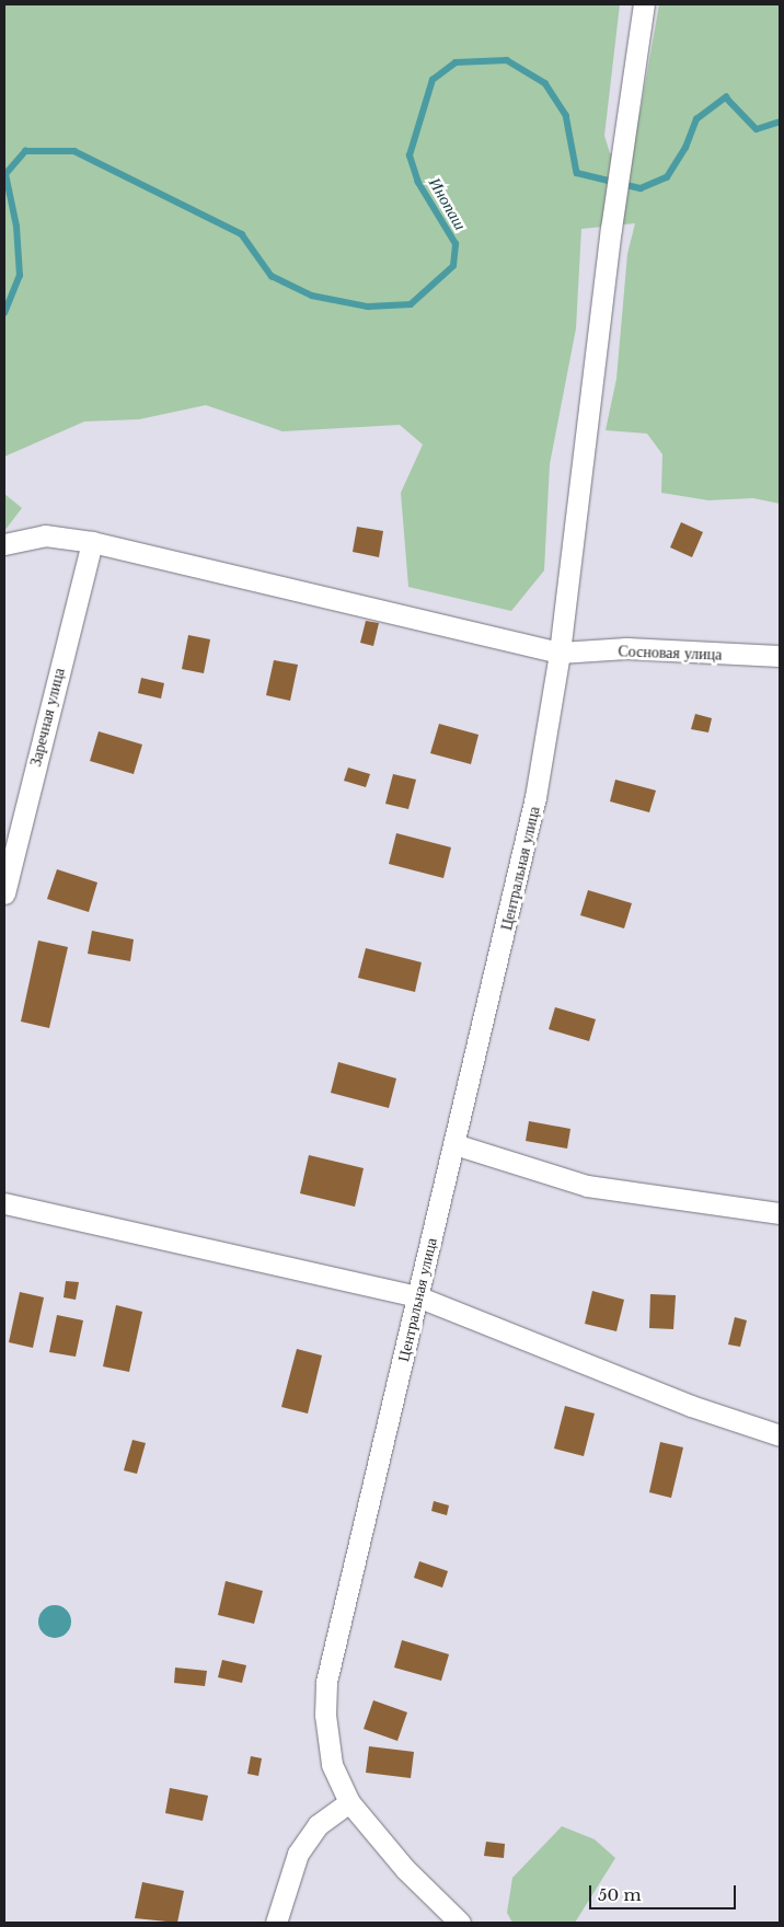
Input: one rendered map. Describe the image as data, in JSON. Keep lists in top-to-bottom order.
{
  "streets": {
    "street": ["Сосновая улица", "Заречная улица", "Центральная улица"]
  },
  "crossings": [
    ["Сосновая улица", "Заречная улица"],
    ["Сосновая улица", "Центральная улица"]
  ],
  "water": ["Инопаш"],
  "scale_bar": "50 m"
}
